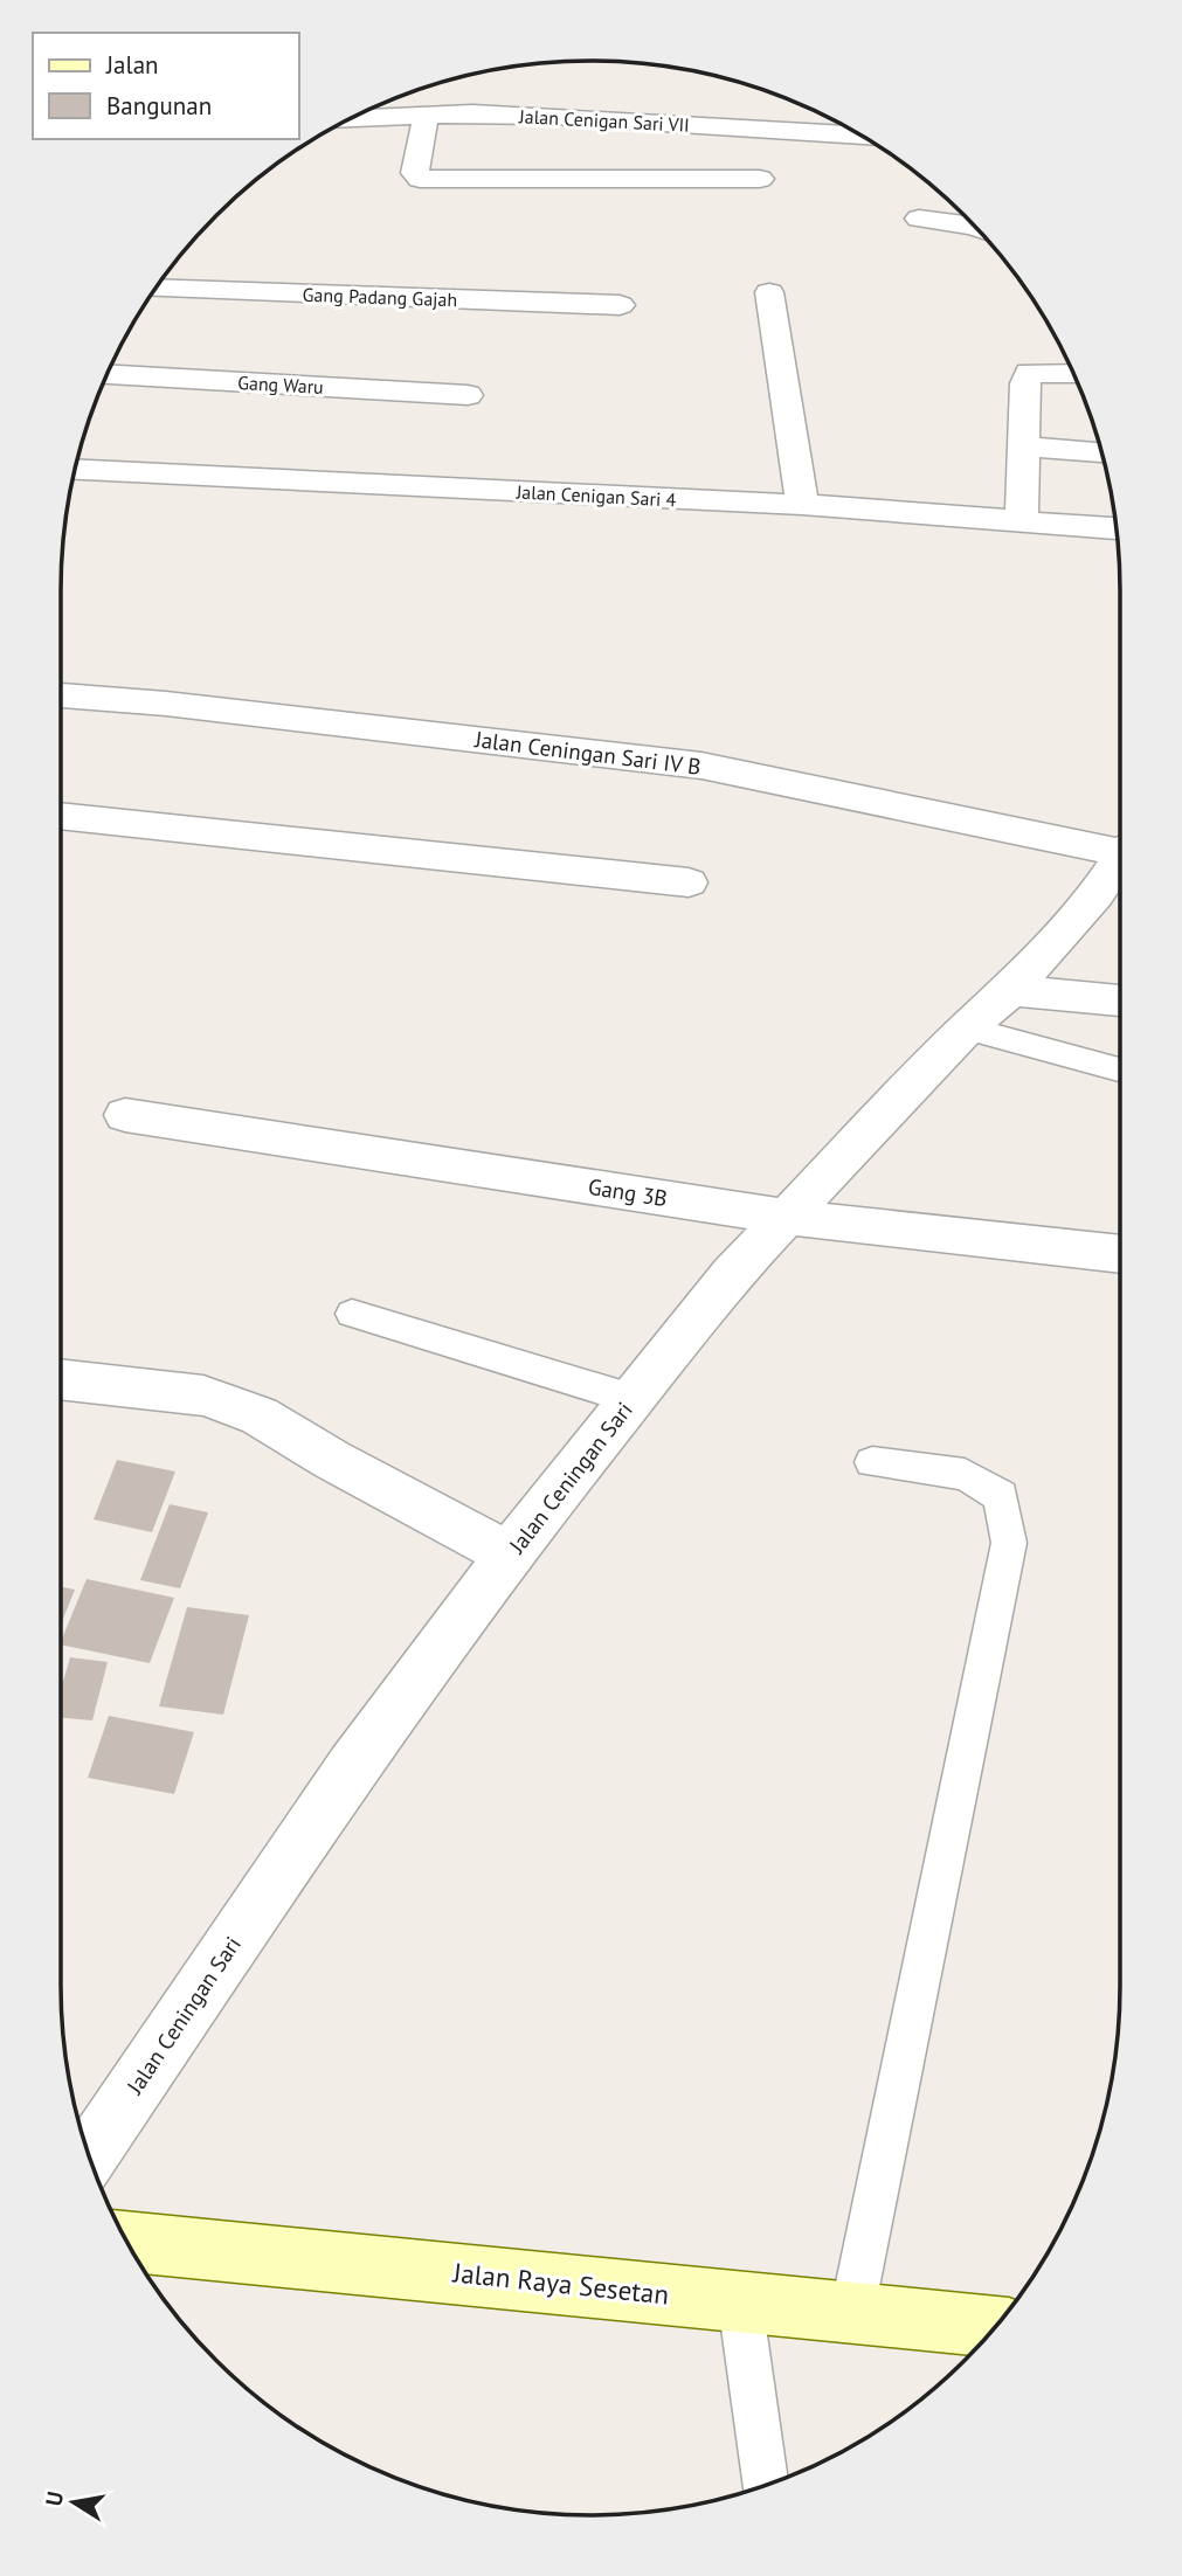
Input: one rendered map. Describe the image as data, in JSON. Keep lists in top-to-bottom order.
{
  "streets": {
    "main road": ["Jalan Raya Sesetan"],
    "street": [
      "Jalan Cenigan Sari VII",
      "Gang Padang Gajah",
      "Gang Waru",
      "Jalan Cenigan Sari 4",
      "Jalan Ceningan Sari IV B",
      "Gang 3B",
      "Jalan Ceningan Sari"
    ]
  },
  "crossings": [
    ["Gang 3B", "Jalan Ceningan Sari"]
  ],
  "legend": ["Jalan", "Bangunan"],
  "north": "left"
}
